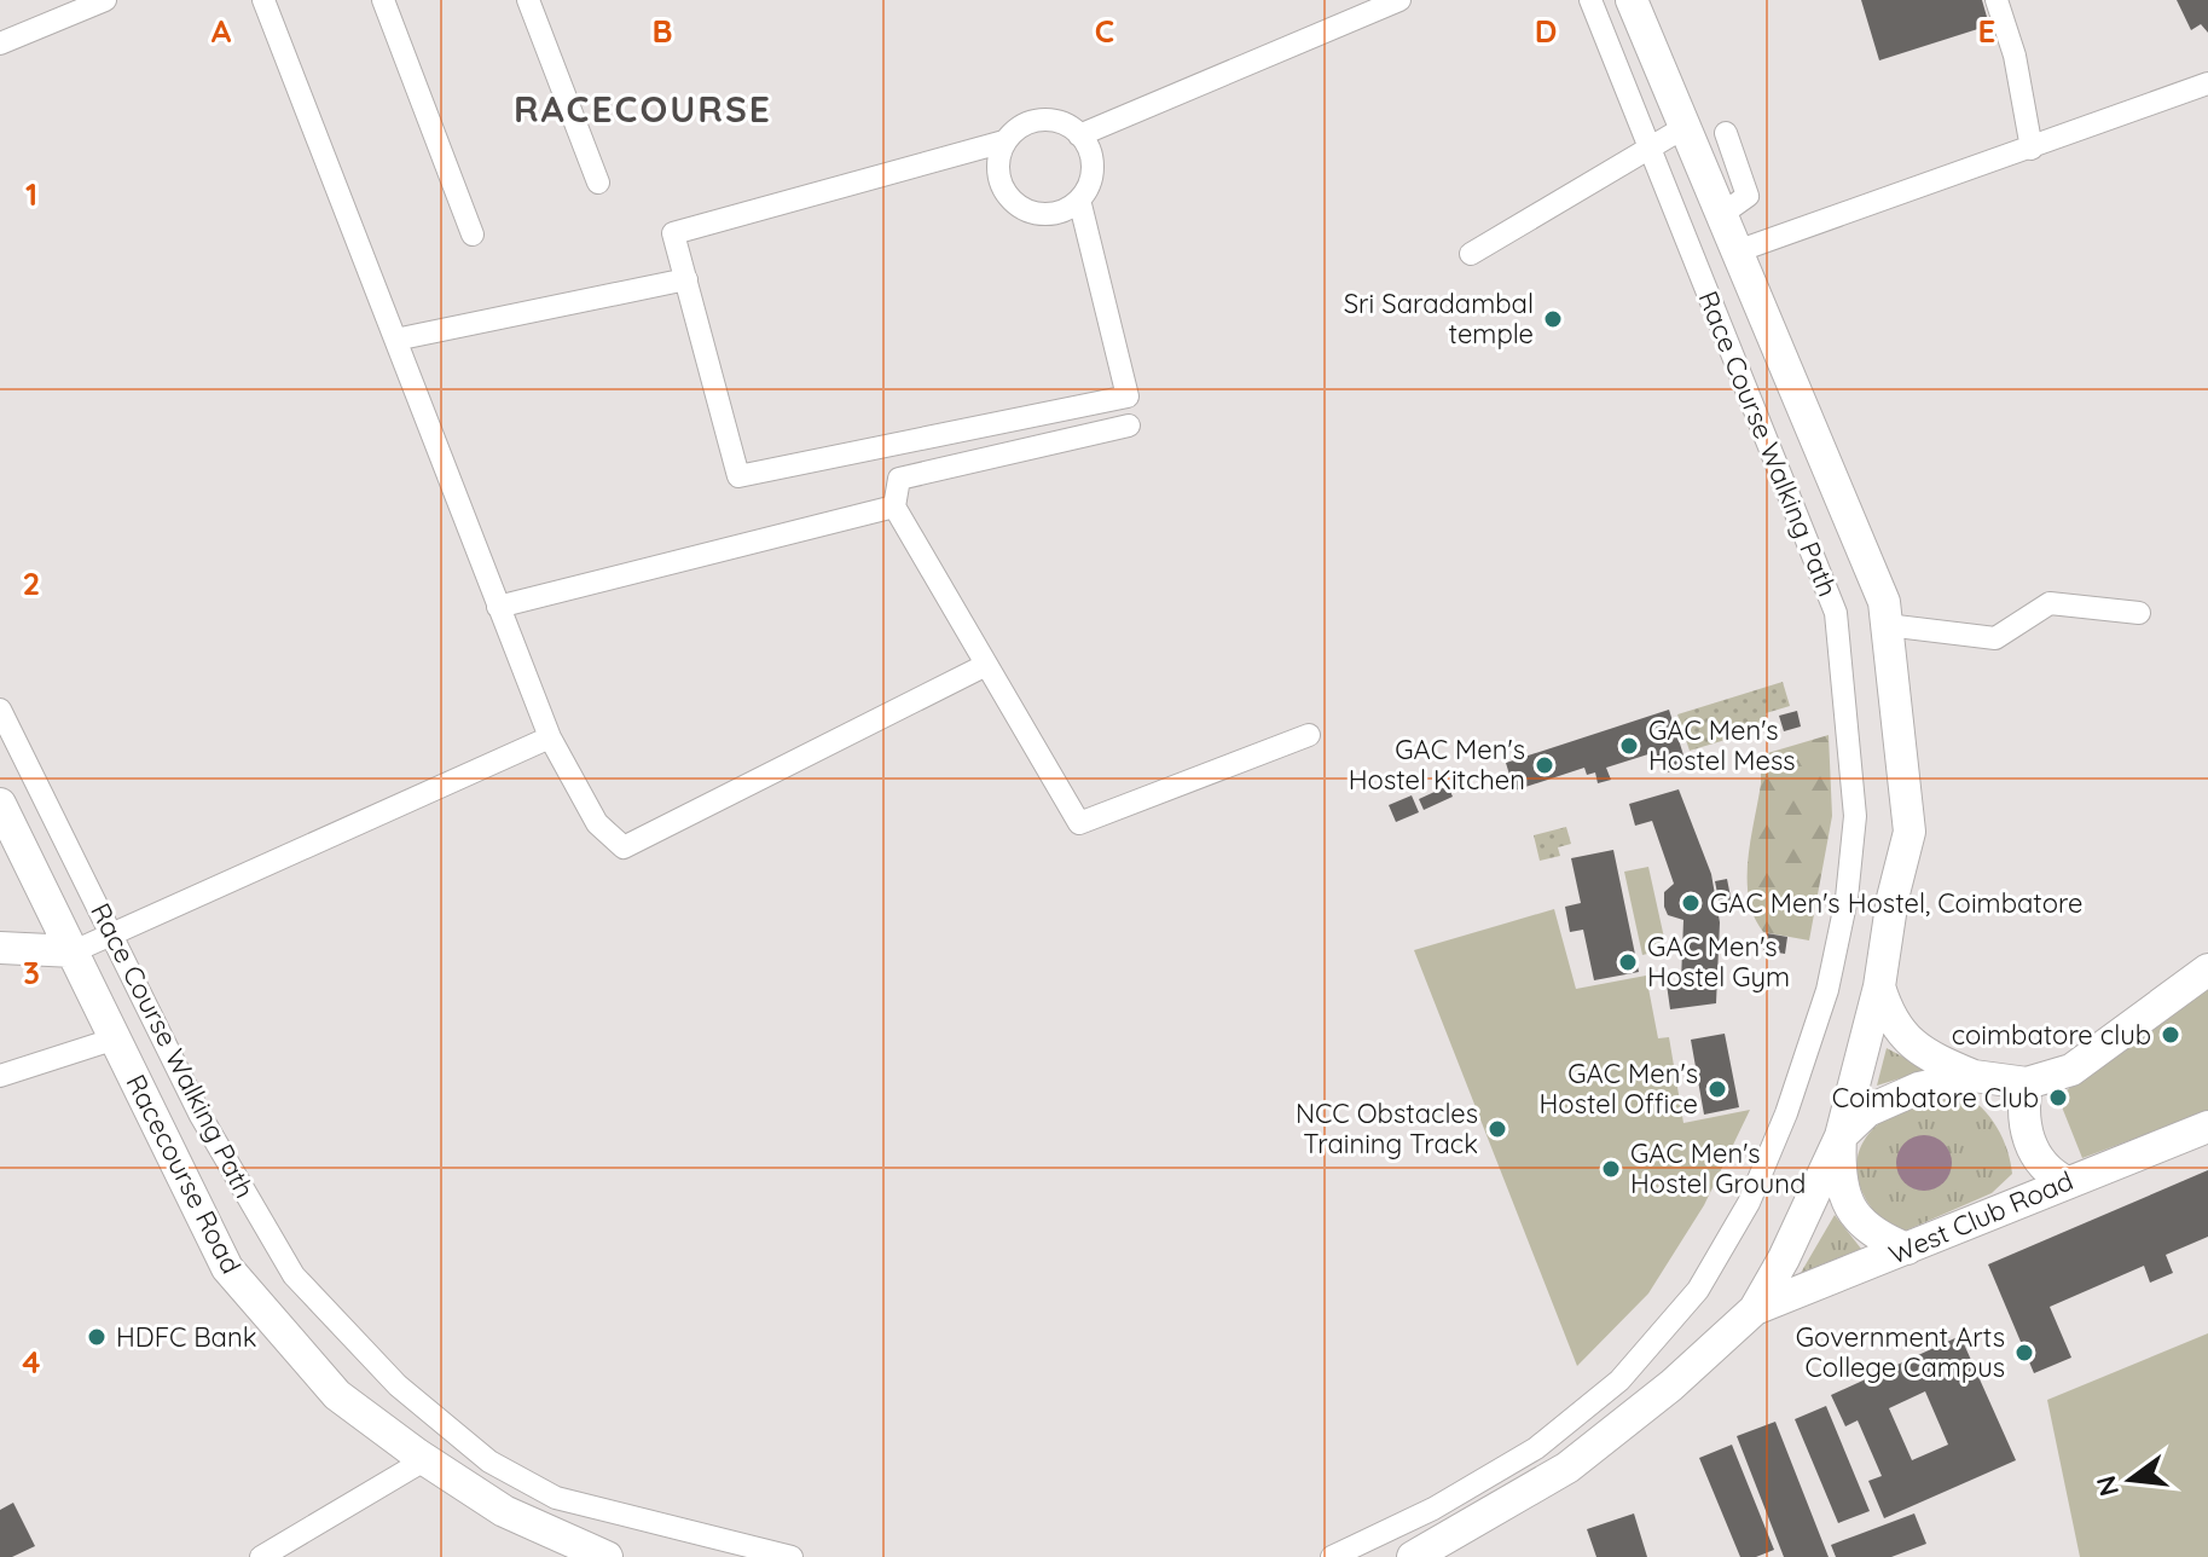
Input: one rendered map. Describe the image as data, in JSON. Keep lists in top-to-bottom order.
{
  "streets": {
    "street": ["Race Course Walking Path", "Racecourse Road", "West Club Road"]
  },
  "districts": ["RACECOURSE"],
  "places": [
    "Sri Saradambal temple",
    "GAC Men's Hostel Mess",
    "GAC Men's Hostel Kitchen",
    "GAC Men's Hostel, Coimbatore",
    "GAC Men's Hostel Gym",
    "coimbatore club",
    "GAC Men's Hostel Office",
    "Coimbatore Club",
    "NCC Obstacles Training Track",
    "GAC Men's Hostel Ground",
    "HDFC Bank",
    "Government Arts College Campus"
  ],
  "north": "left",
  "grid": {
    "columns": [
      "A",
      "B",
      "C",
      "D",
      "E"
    ],
    "rows": [
      "1",
      "2",
      "3",
      "4"
    ]
  }
}
